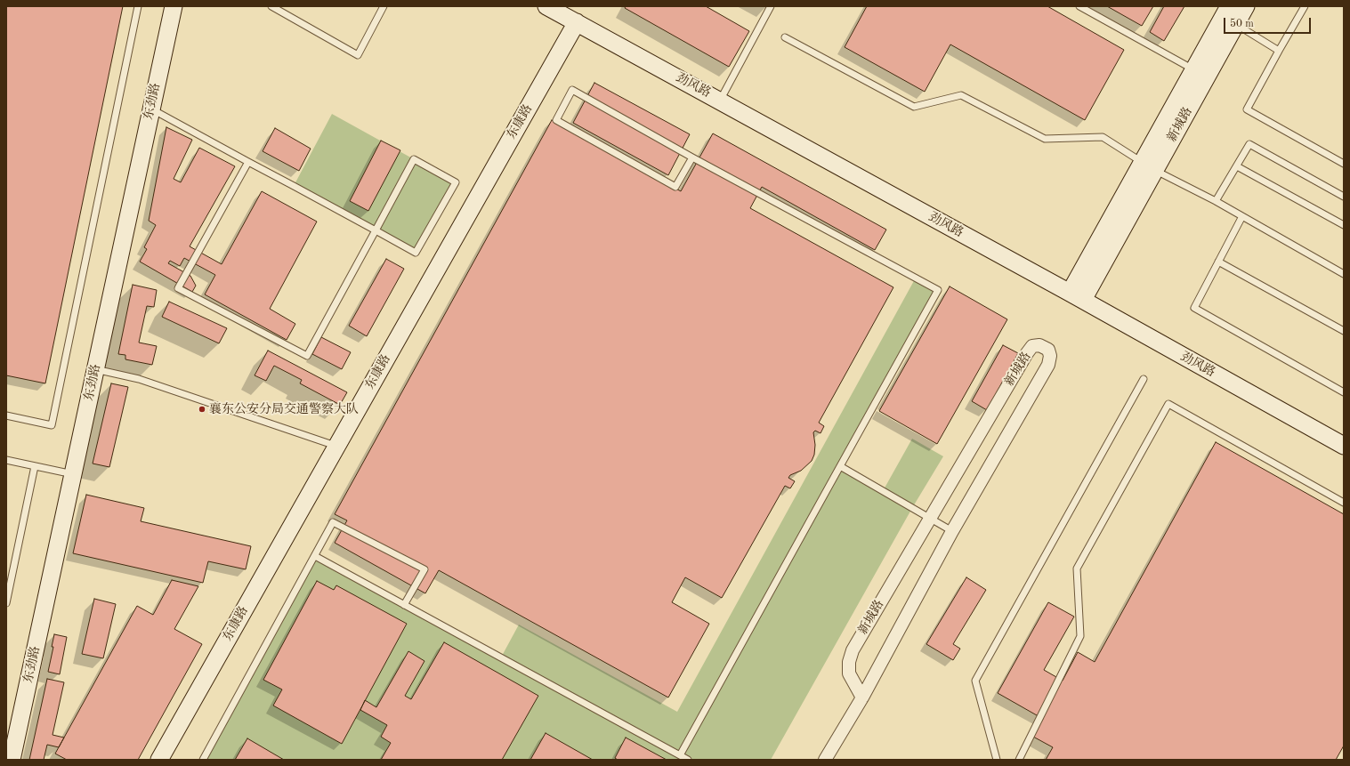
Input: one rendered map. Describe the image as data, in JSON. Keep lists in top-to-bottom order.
{
  "streets": {
    "street": [
      "劲风路",
      "东劲路",
      "东康路",
      "新城路"
    ]
  },
  "crossings": [
    ["劲风路", "东康路"],
    ["劲风路", "新城路"]
  ],
  "places": ["襄东公安分局交通警察大队"],
  "scale_bar": "50 m"
}
